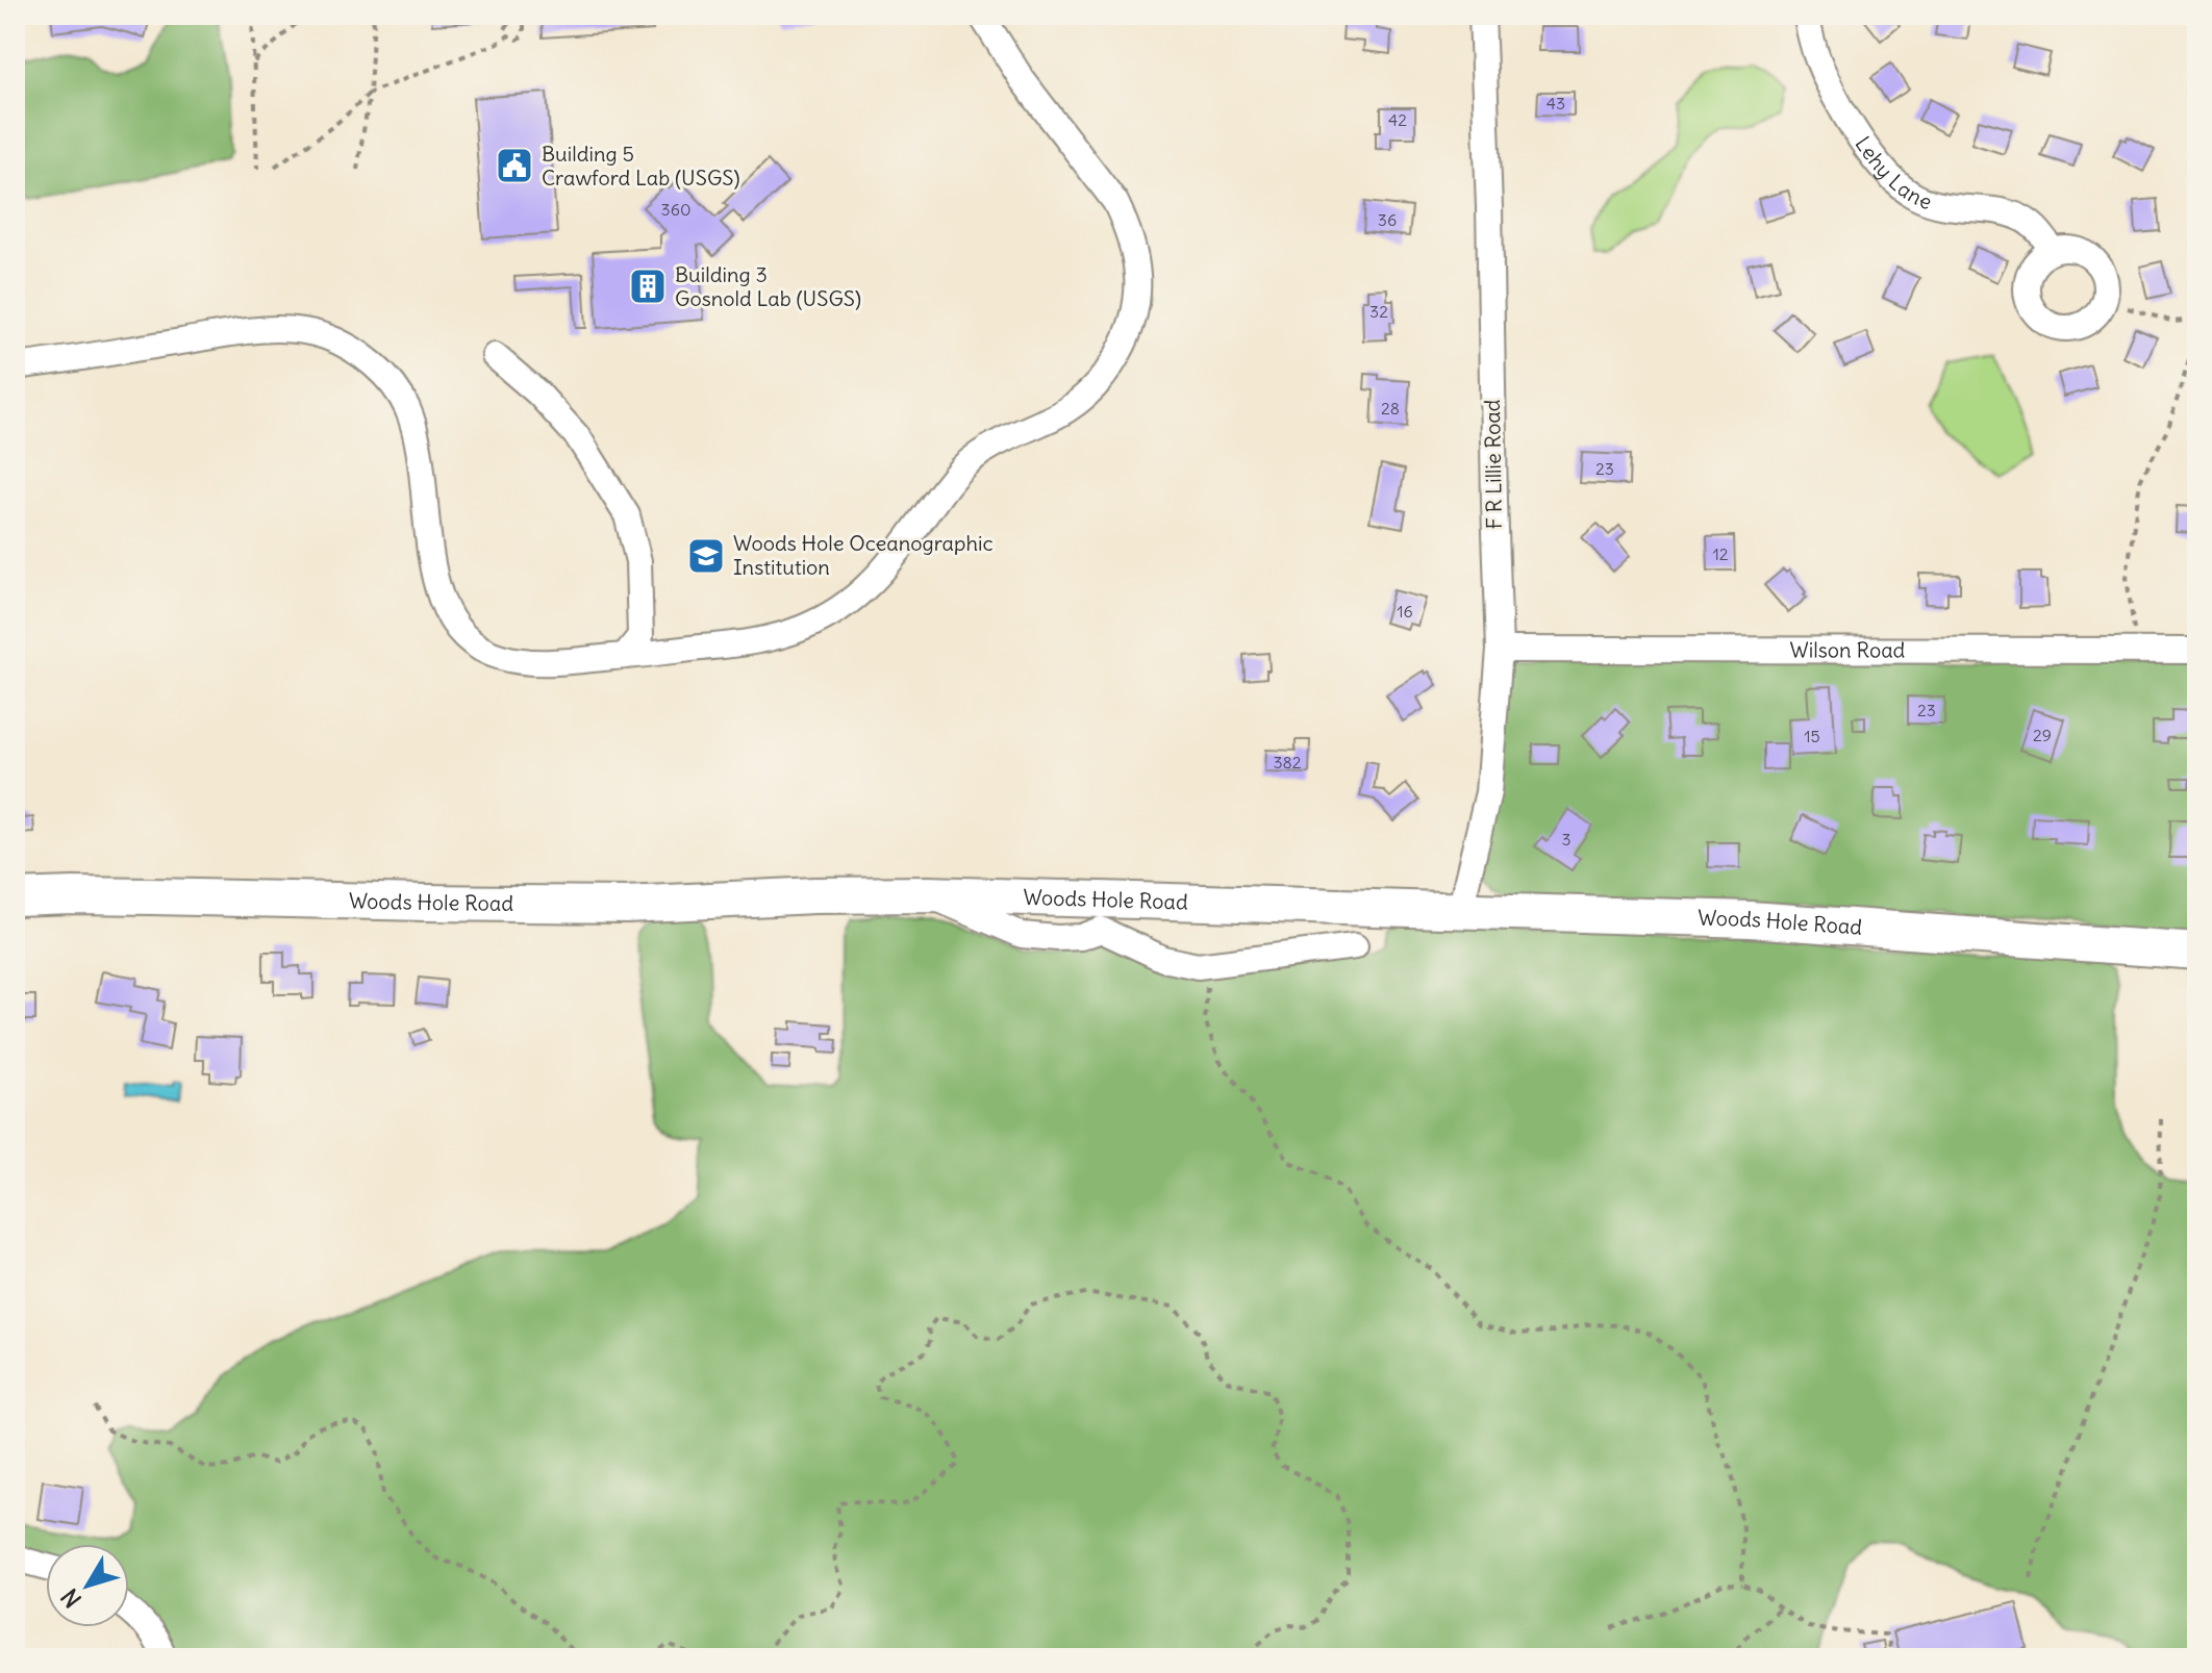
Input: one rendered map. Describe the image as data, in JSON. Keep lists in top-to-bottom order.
{
  "streets": {
    "highway": ["Woods Hole Road"],
    "street": ["Lehy Lane", "F R Lillie Road", "Wilson Road"]
  },
  "crossings": [
    ["F R Lillie Road", "Wilson Road"],
    ["F R Lillie Road", "Woods Hole Road"]
  ],
  "places": {
    "public building": ["Building 5 Crawford Lab (USGS)"],
    "building": ["Building 3 Gosnold Lab (USGS)"],
    "school or university": ["Woods Hole Oceanographic Institution"]
  },
  "house_numbers": [
    "43",
    "42",
    "360",
    "36",
    "32",
    "28",
    "23",
    "12",
    "16",
    "23",
    "29",
    "15",
    "382",
    "3"
  ],
  "north": "bottom left"
}
